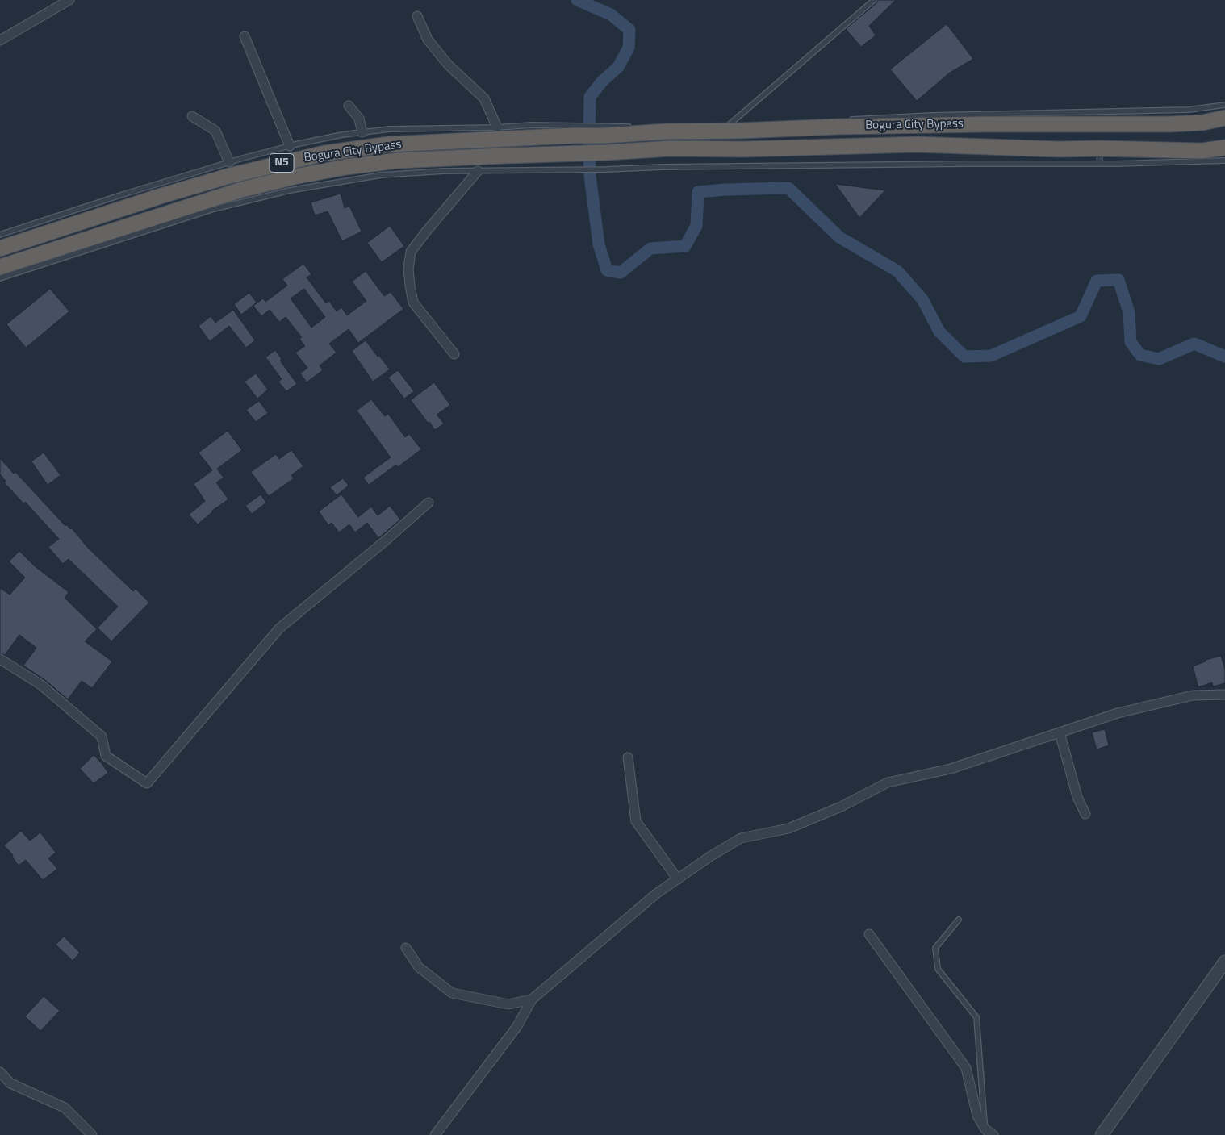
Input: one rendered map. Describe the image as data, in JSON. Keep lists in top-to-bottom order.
{
  "streets": {
    "highway": ["Bogura City Bypass", "N5"]
  }
}
